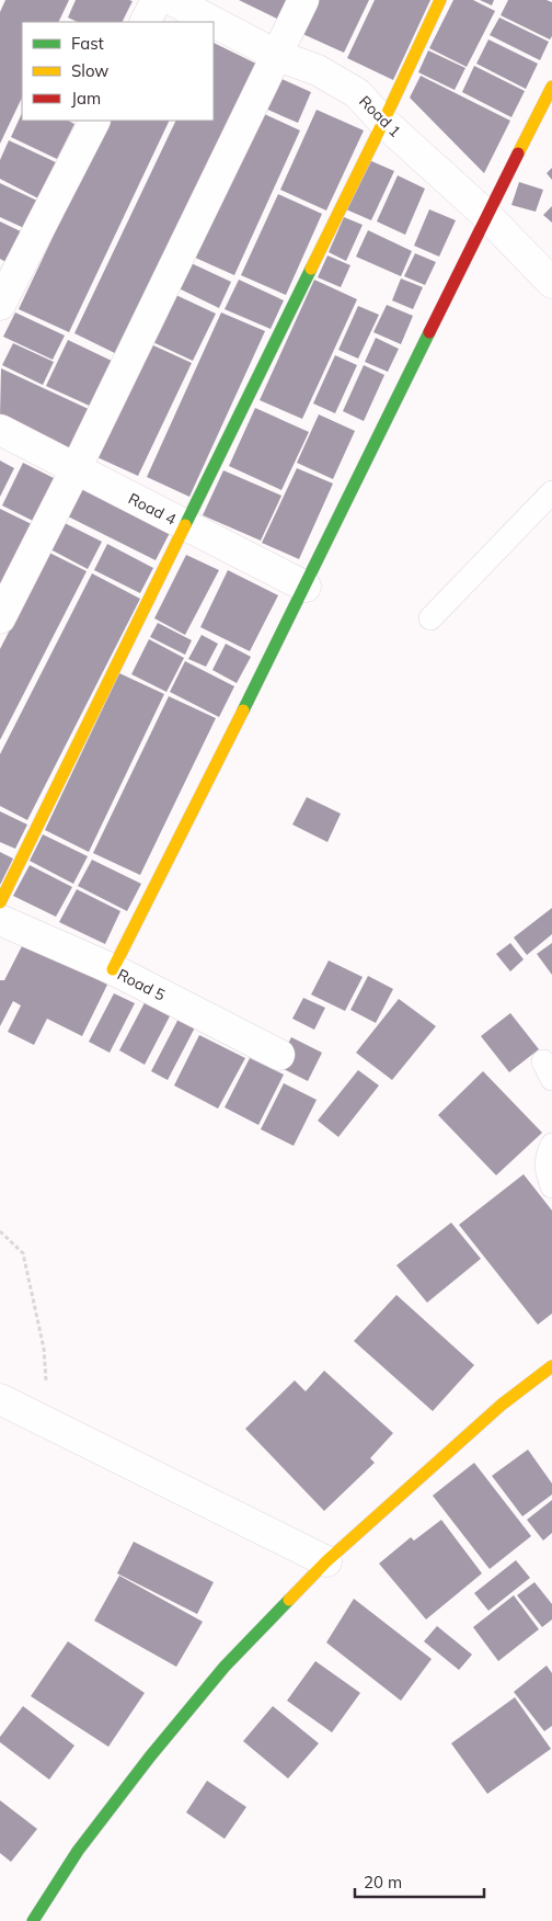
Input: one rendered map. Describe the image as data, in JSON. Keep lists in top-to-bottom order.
{
  "streets": {
    "street": ["Road 1", "Road 4", "Road 5"]
  },
  "legend": ["Fast", "Slow", "Jam"],
  "scale_bar": "20 m"
}
